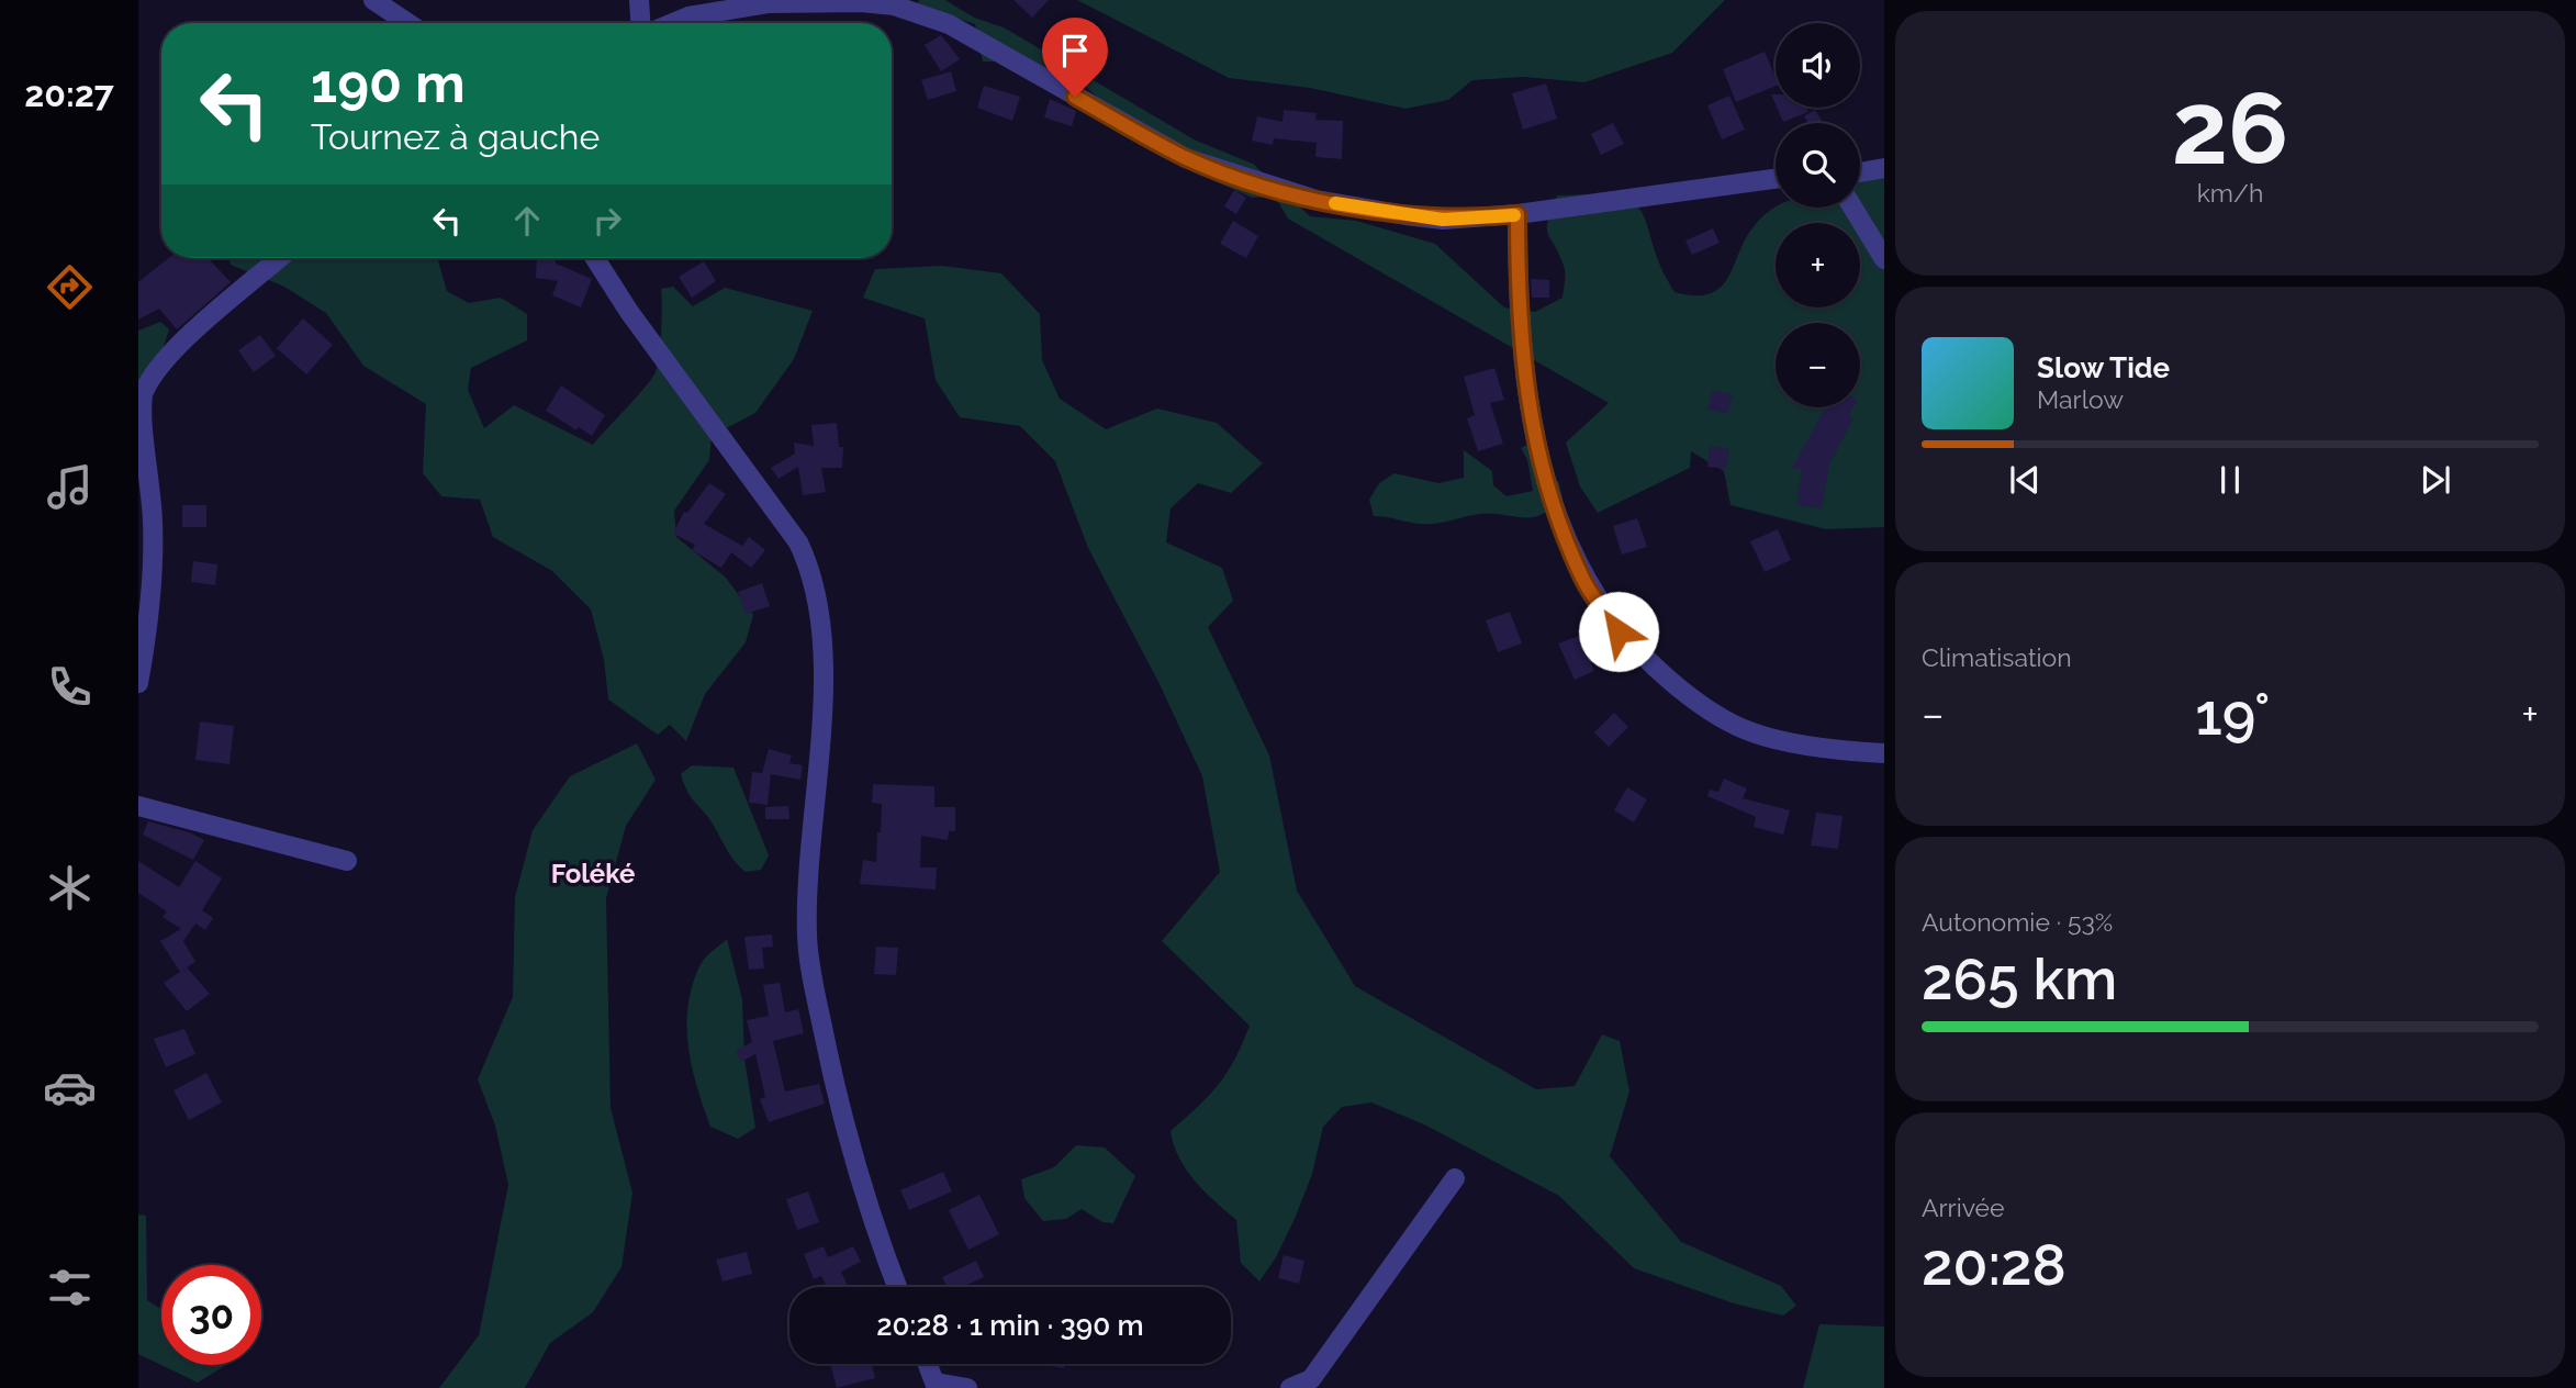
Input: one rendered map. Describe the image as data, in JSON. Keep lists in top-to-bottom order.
{
  "districts": ["Foléké"],
  "page": {
    "tabs": "20:27",
    "tile": [
      ["26", "km/h"],
      "Climatisation",
      ["Autonomie · 53%", "265 km"],
      ["Arrivée", "20:28"]
    ],
    "map_buttons": ["+", "−"],
    "turn": ["190 m", "Tournez à gauche"],
    "song": ["Slow Tide", "Marlow"],
    "heat": ["−", "19°", "+"],
    "limit": "30",
    "trip": "20:28 · 1 min · 390 m"
  }
}
